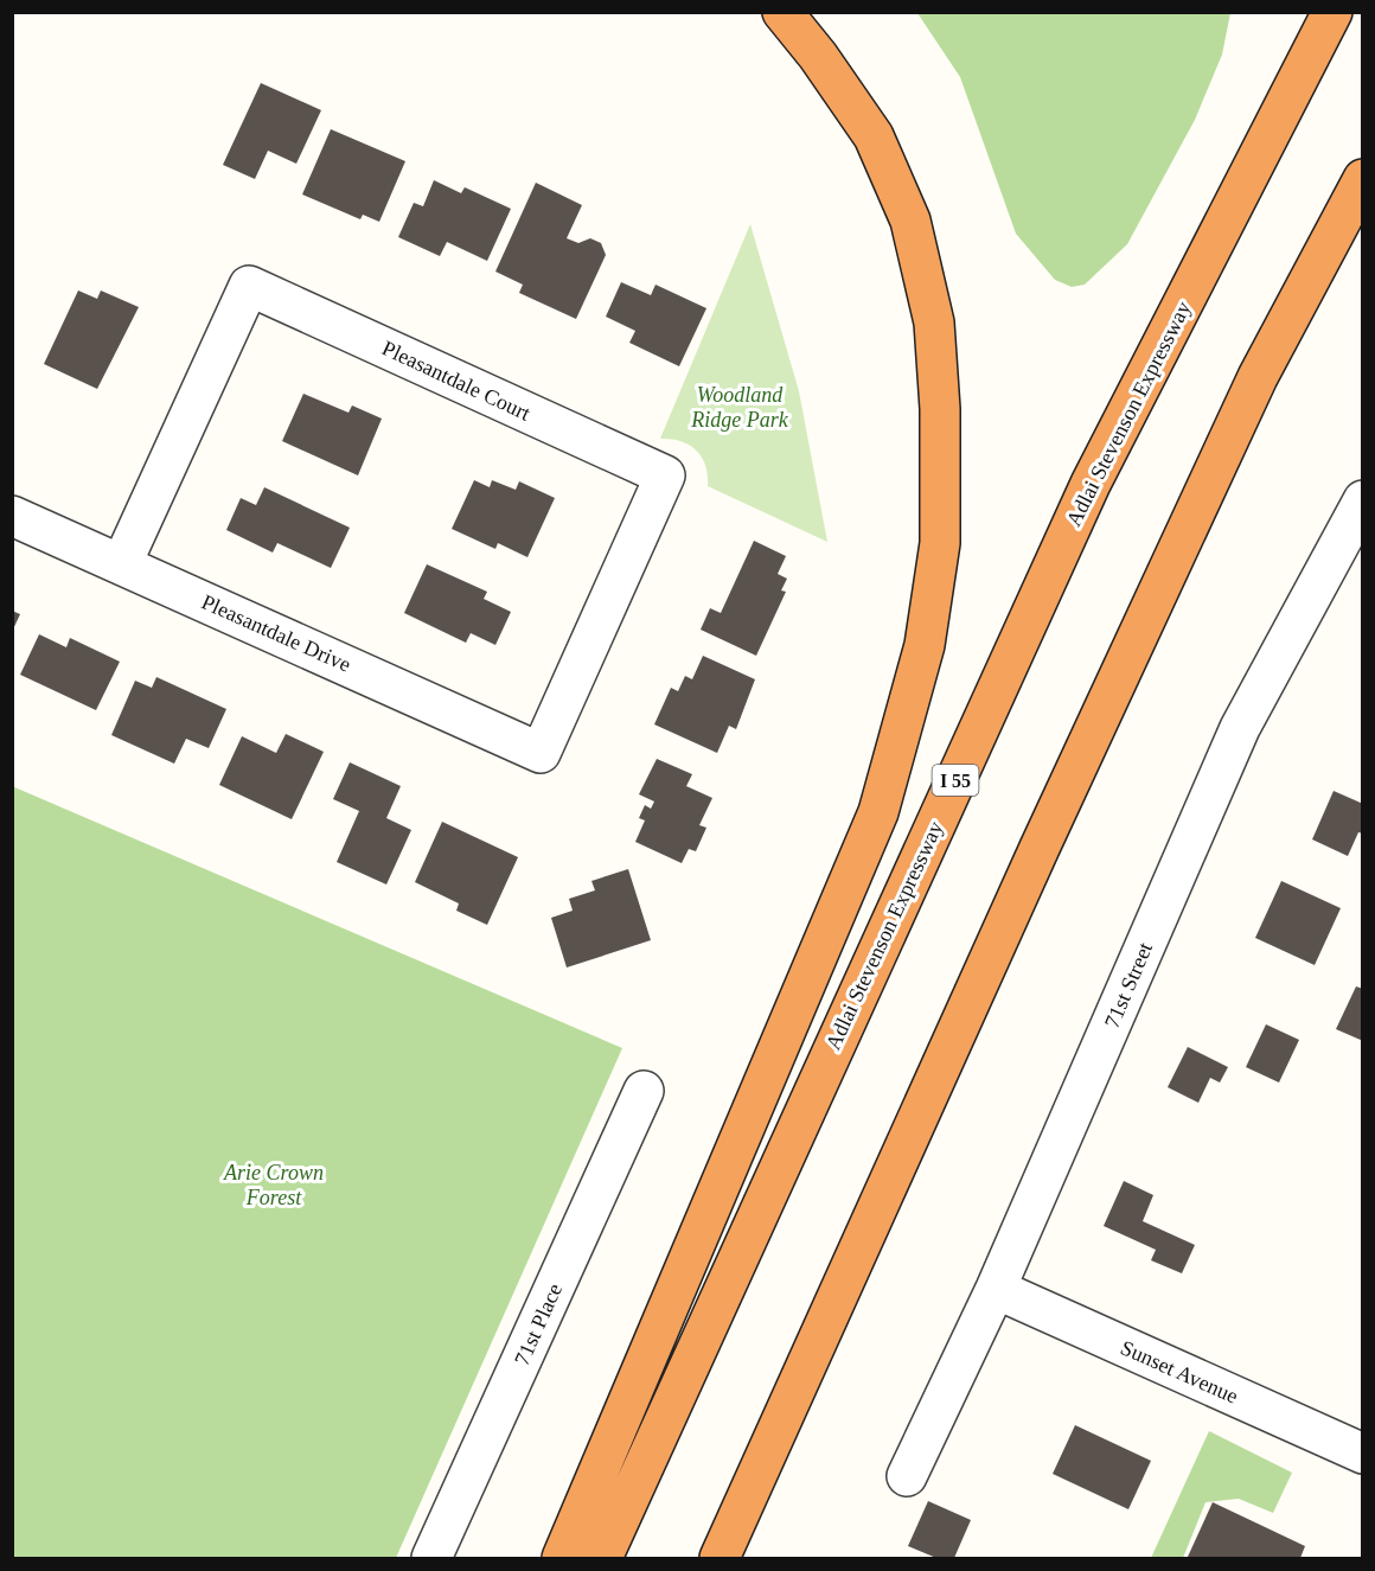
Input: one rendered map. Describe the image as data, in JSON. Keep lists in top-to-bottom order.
{
  "streets": {
    "highway": ["Adlai Stevenson Expressway", "I 55"],
    "street": [
      "Pleasantdale Court",
      "Pleasantdale Drive",
      "71st Street",
      "71st Place",
      "Sunset Avenue"
    ]
  },
  "crossings": [
    ["Pleasantdale Court", "Pleasantdale Drive"],
    ["71st Street", "Sunset Avenue"]
  ],
  "parks": ["Woodland Ridge Park", "Arie Crown Forest"]
}
